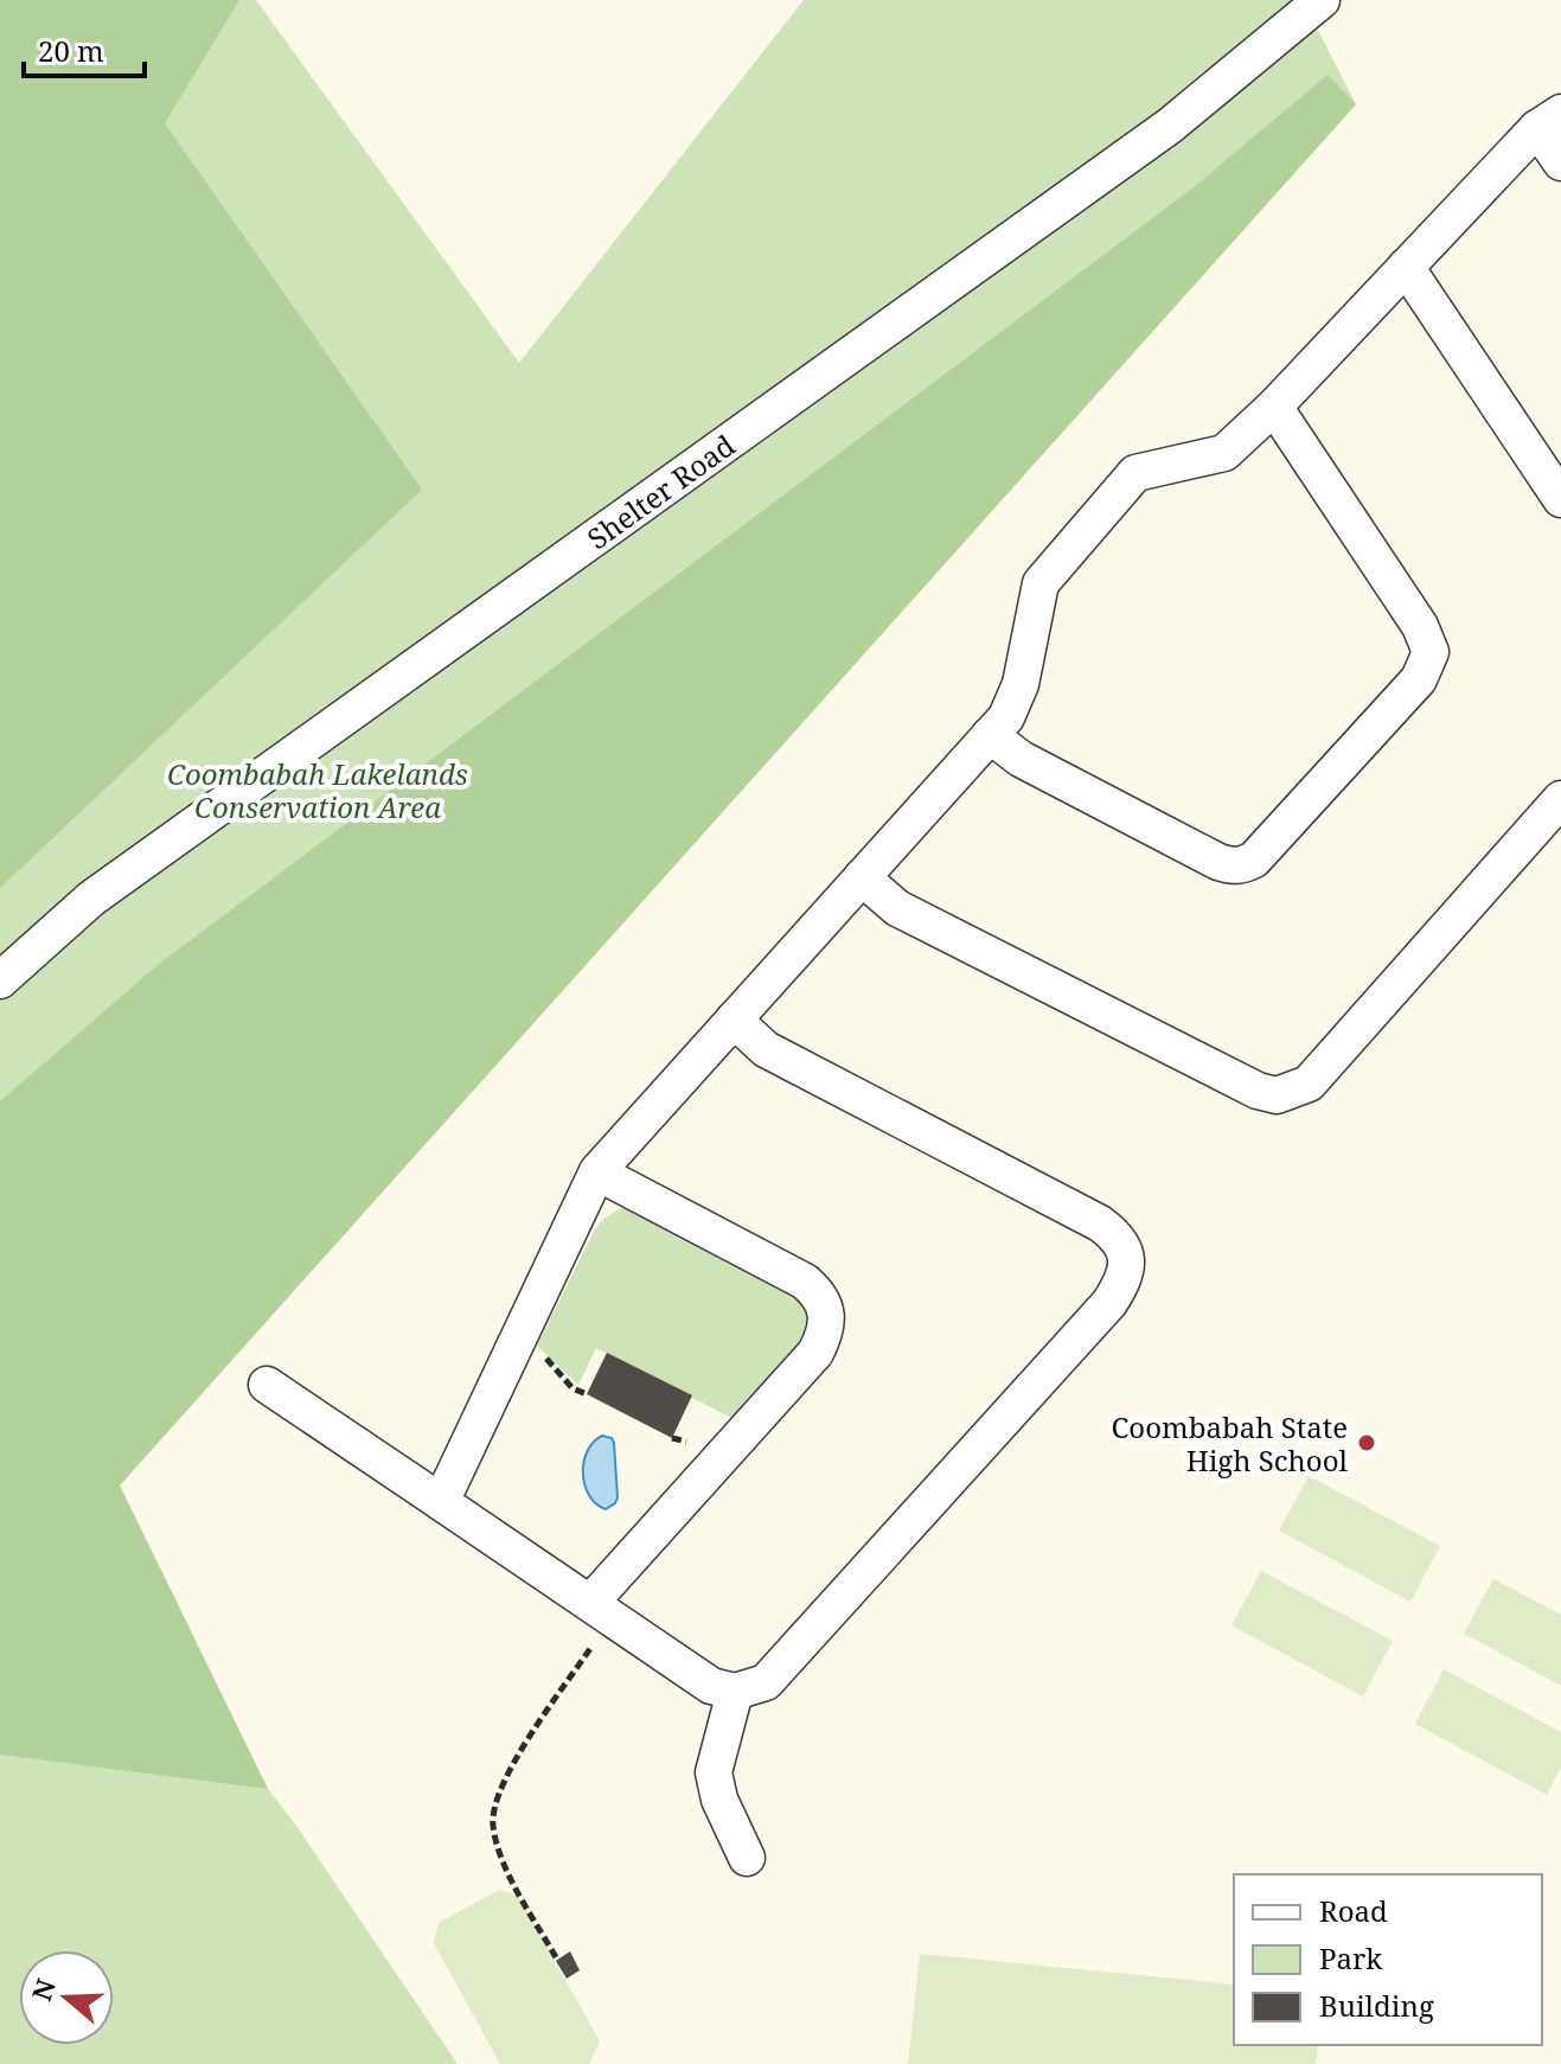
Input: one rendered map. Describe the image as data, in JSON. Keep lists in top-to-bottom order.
{
  "streets": {
    "street": ["Shelter Road"]
  },
  "parks": ["Coombabah Lakelands Conservation Area"],
  "places": ["Coombabah State High School"],
  "legend": ["Road", "Park", "Building"],
  "scale_bar": "20 m",
  "north": "left"
}
